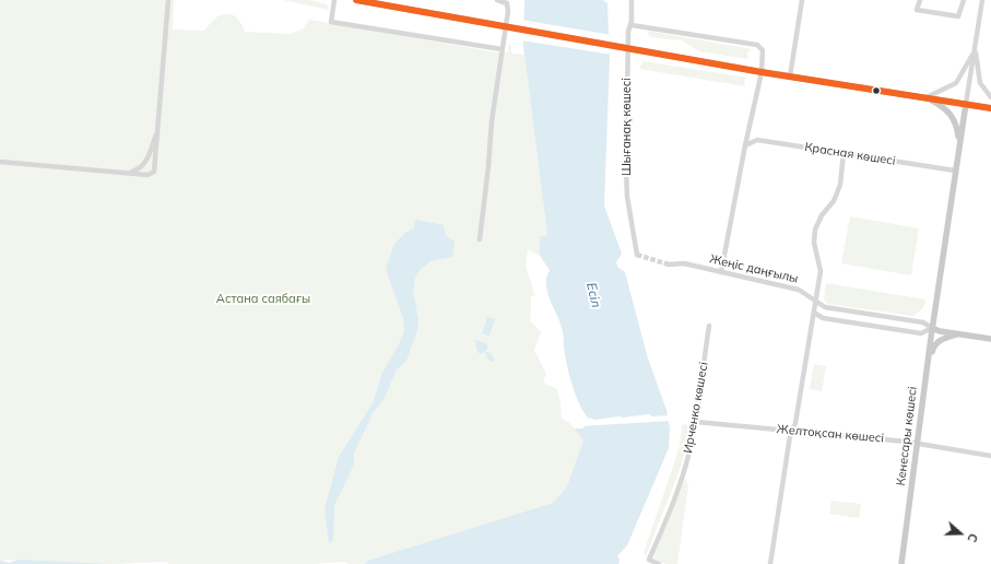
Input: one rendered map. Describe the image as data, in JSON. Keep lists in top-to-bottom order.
{
  "streets": {
    "main road": ["Жеңіс даңғылы", "Кенесары көшесі"],
    "street": [
      "Шығанақ көшесі",
      "Красная көшесі",
      "Ирченко көшесі",
      "Желтоқсан көшесі"
    ]
  },
  "crossings": [
    ["Красная көшесі", "Кенесары көшесі"],
    ["Жеңіс даңғылы", "Кенесары көшесі"],
    ["Ирченко көшесі", "Желтоқсан көшесі"],
    ["Желтоқсан көшесі", "Кенесары көшесі"]
  ],
  "water": ["Есіл"],
  "parks": ["Астана саябағы"],
  "north": "right"
}
